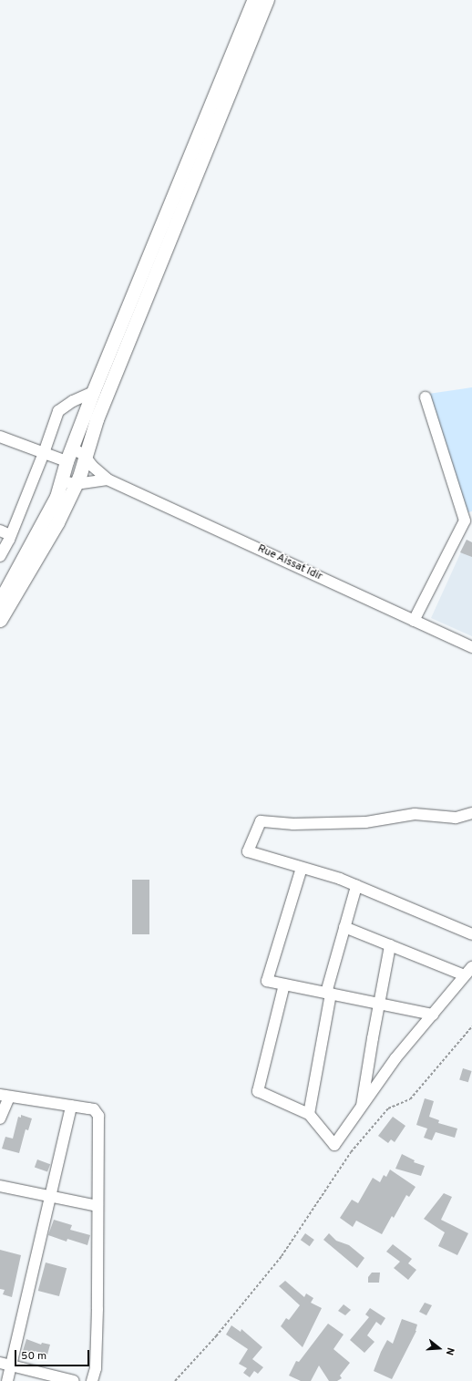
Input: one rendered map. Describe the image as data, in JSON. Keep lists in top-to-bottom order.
{
  "streets": {
    "street": ["Rue Aissat Idir"]
  },
  "scale_bar": "50 m",
  "north": "right"
}
